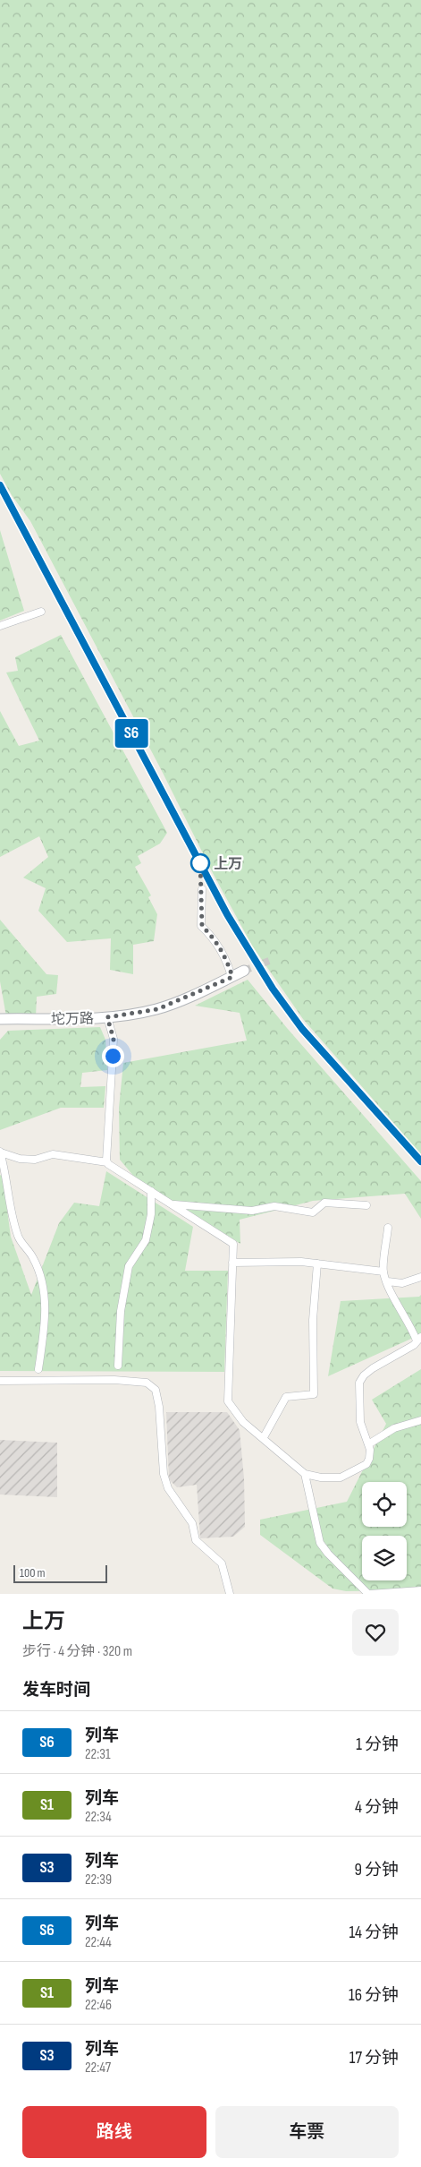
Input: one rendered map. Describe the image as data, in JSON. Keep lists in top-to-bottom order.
{
  "streets": {
    "main road": ["坨万路"]
  },
  "places": ["上万"],
  "scale_bar": "100 m",
  "page": {
    "on_map": "S6",
    "scale": "100 m",
    "heading": [
      ["上万", "步行 · 4 分钟 · 320 m"],
      "发车时间"
    ],
    "list": [
      {
        "mark": "S6",
        "name": "列车",
        "note": "22:31",
        "value": "1 分钟"
      },
      {
        "mark": "S1",
        "name": "列车",
        "note": "22:34",
        "value": "4 分钟"
      },
      {
        "mark": "S3",
        "name": "列车",
        "note": "22:39",
        "value": "9 分钟"
      },
      {
        "mark": "S6",
        "name": "列车",
        "note": "22:44",
        "value": "14 分钟"
      },
      {
        "mark": "S1",
        "name": "列车",
        "note": "22:46",
        "value": "16 分钟"
      },
      {
        "mark": "S3",
        "name": "列车",
        "note": "22:47",
        "value": "17 分钟"
      }
    ],
    "buttons": ["路线", "车票"]
  }
}
